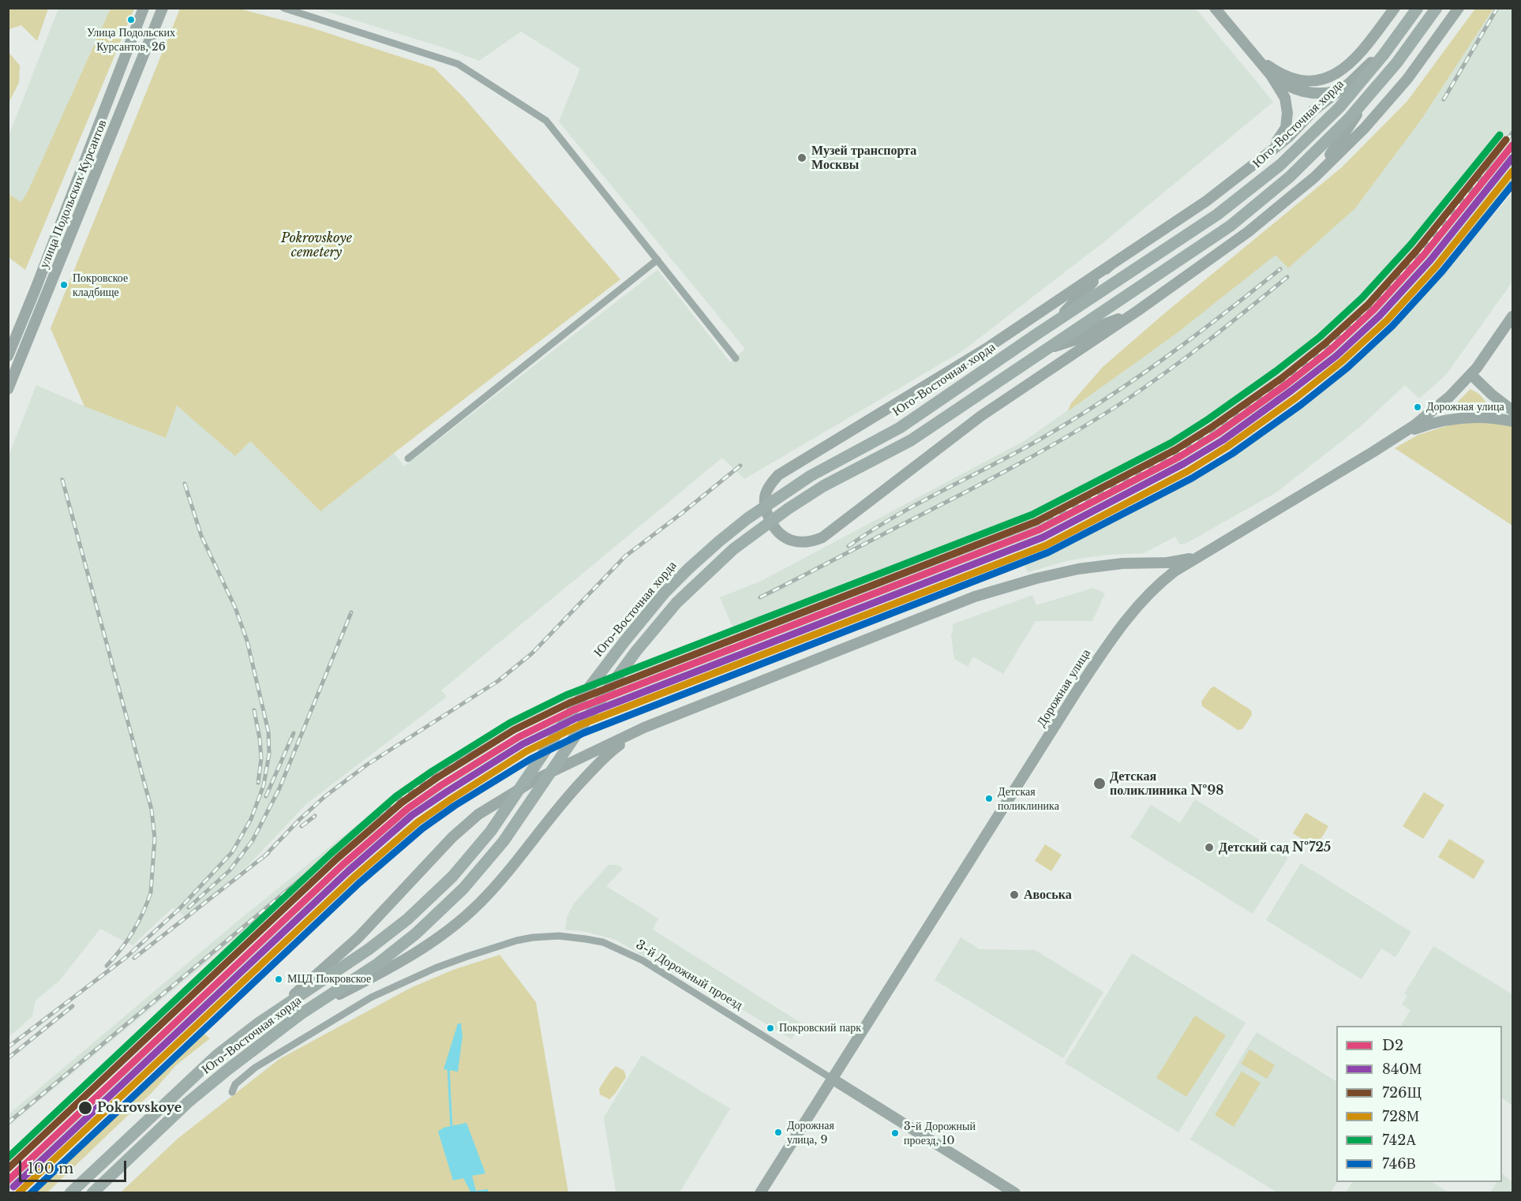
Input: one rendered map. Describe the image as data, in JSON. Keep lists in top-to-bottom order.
{
  "streets": {
    "main road": [
      "Юго-Восточная хорда",
      "улица Подольских Курсантов",
      "Дорожная улица",
      "3-й Дорожный проезд"
    ]
  },
  "crossings": [
    ["Дорожная улица", "3-й Дорожный проезд"]
  ],
  "parks": ["Pokrovskoye cemetery"],
  "places": [
    "Улица Подольских Курсантов, 26",
    "Музей транспорта Москвы",
    "Покровское кладбище",
    "Дорожная улица",
    "Детская поликлиника №98",
    "Детская поликлиника",
    "Детский сад №725",
    "Авоська",
    "МЦД Покровское",
    "Покровский парк",
    "Pokrovskoye",
    "Дорожная улица, 9",
    "3-й Дорожный проезд, 10"
  ],
  "lines": [
    "transit line 742А",
    "transit line 726Щ",
    "transit line D2",
    "transit line 840М",
    "transit line 728М",
    "transit line 746В"
  ],
  "legend": [
    "D2",
    "840М",
    "726Щ",
    "728М",
    "742А",
    "746В"
  ],
  "scale_bar": "100 m"
}
